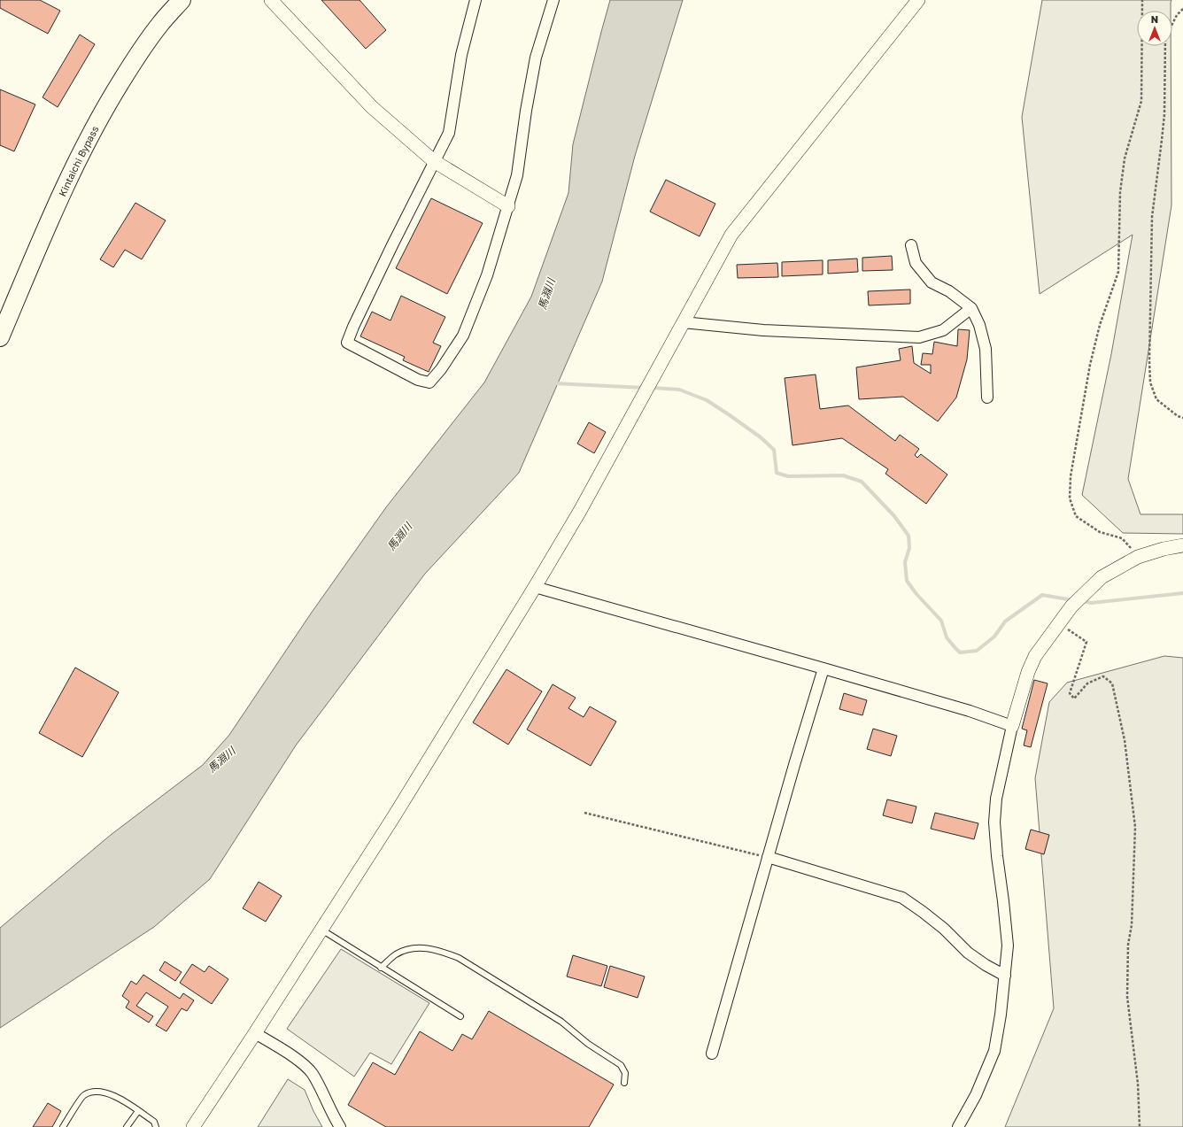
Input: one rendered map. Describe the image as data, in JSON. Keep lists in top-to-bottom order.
{
  "streets": {
    "highway": ["Kintaichi Bypass"]
  },
  "water": ["馬淵川"],
  "north": "top"
}
